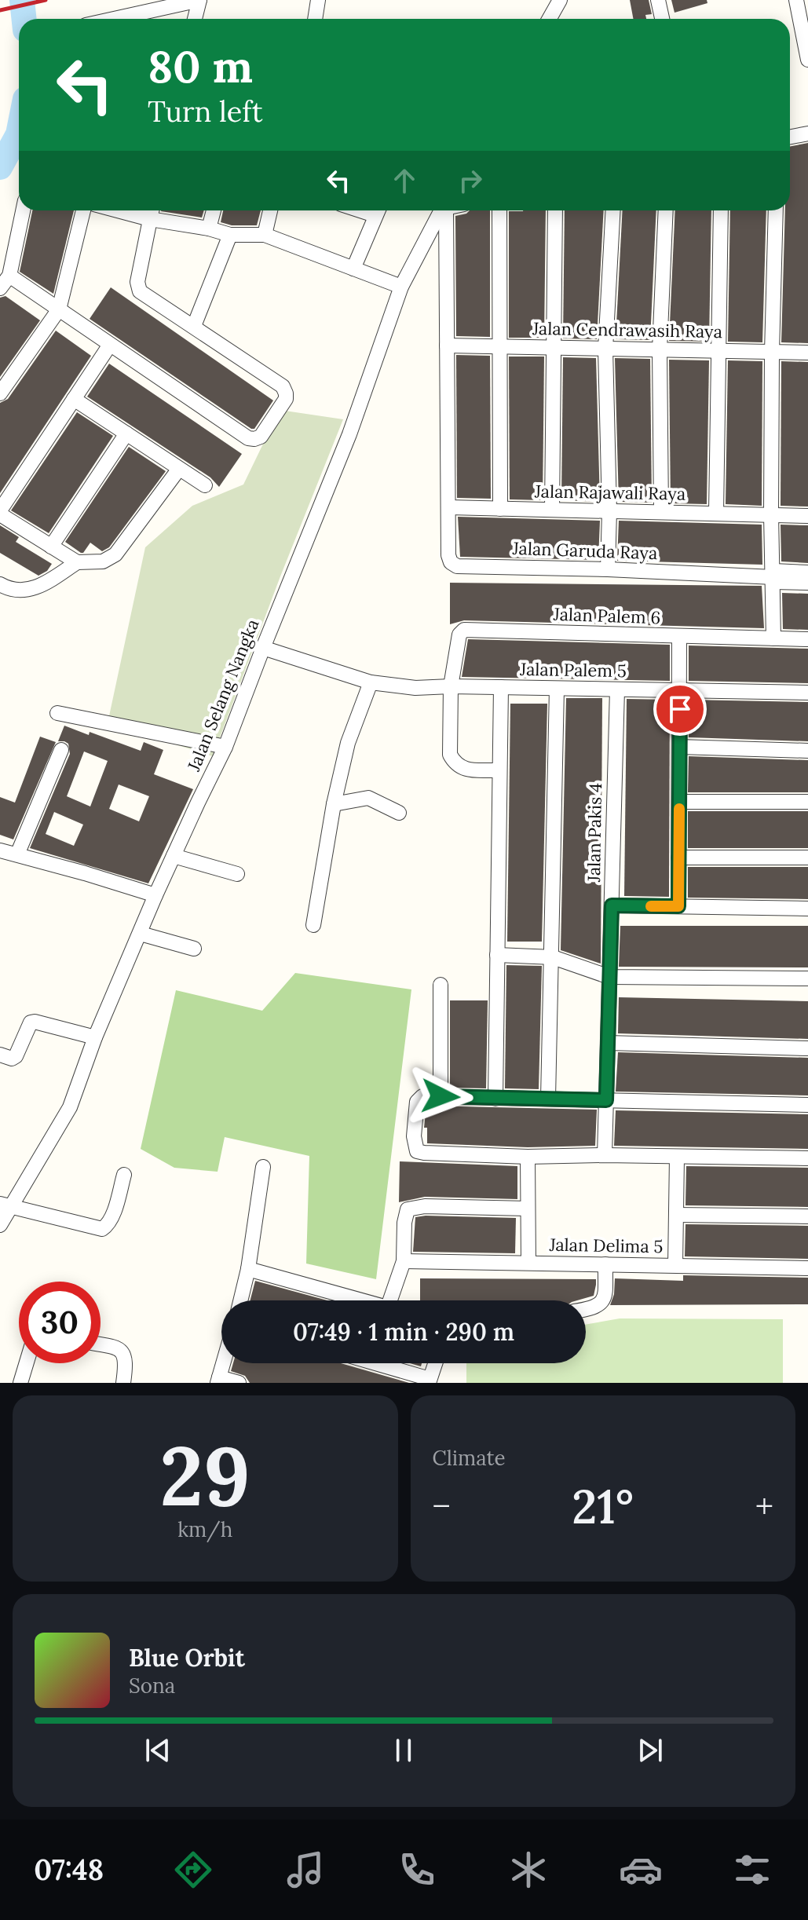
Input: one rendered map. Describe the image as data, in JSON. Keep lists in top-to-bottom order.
{
  "streets": {
    "street": [
      "Jalan Cendrawasih Raya",
      "Jalan Rajawali Raya",
      "Jalan Garuda Raya",
      "Jalan Palem 6",
      "Jalan Palem 5",
      "Jalan Selang Nangka",
      "Jalan Pakis 4",
      "Jalan Delima 5"
    ]
  },
  "crossings": [
    ["Jalan Rajawali Raya", "Jalan Garuda Raya"],
    ["Jalan Palem 6", "Jalan Palem 5"],
    ["Jalan Palem 5", "Jalan Selang Nangka"],
    ["Jalan Palem 5", "Jalan Pakis 4"]
  ],
  "page": {
    "turn": ["80 m", "Turn left"],
    "limit": "30",
    "trip": "07:49 · 1 min · 290 m",
    "tile": [
      ["29", "km/h"],
      "Climate"
    ],
    "heat": ["−", "21°", "+"],
    "song": ["Blue Orbit", "Sona"],
    "tabs": "07:48"
  }
}
